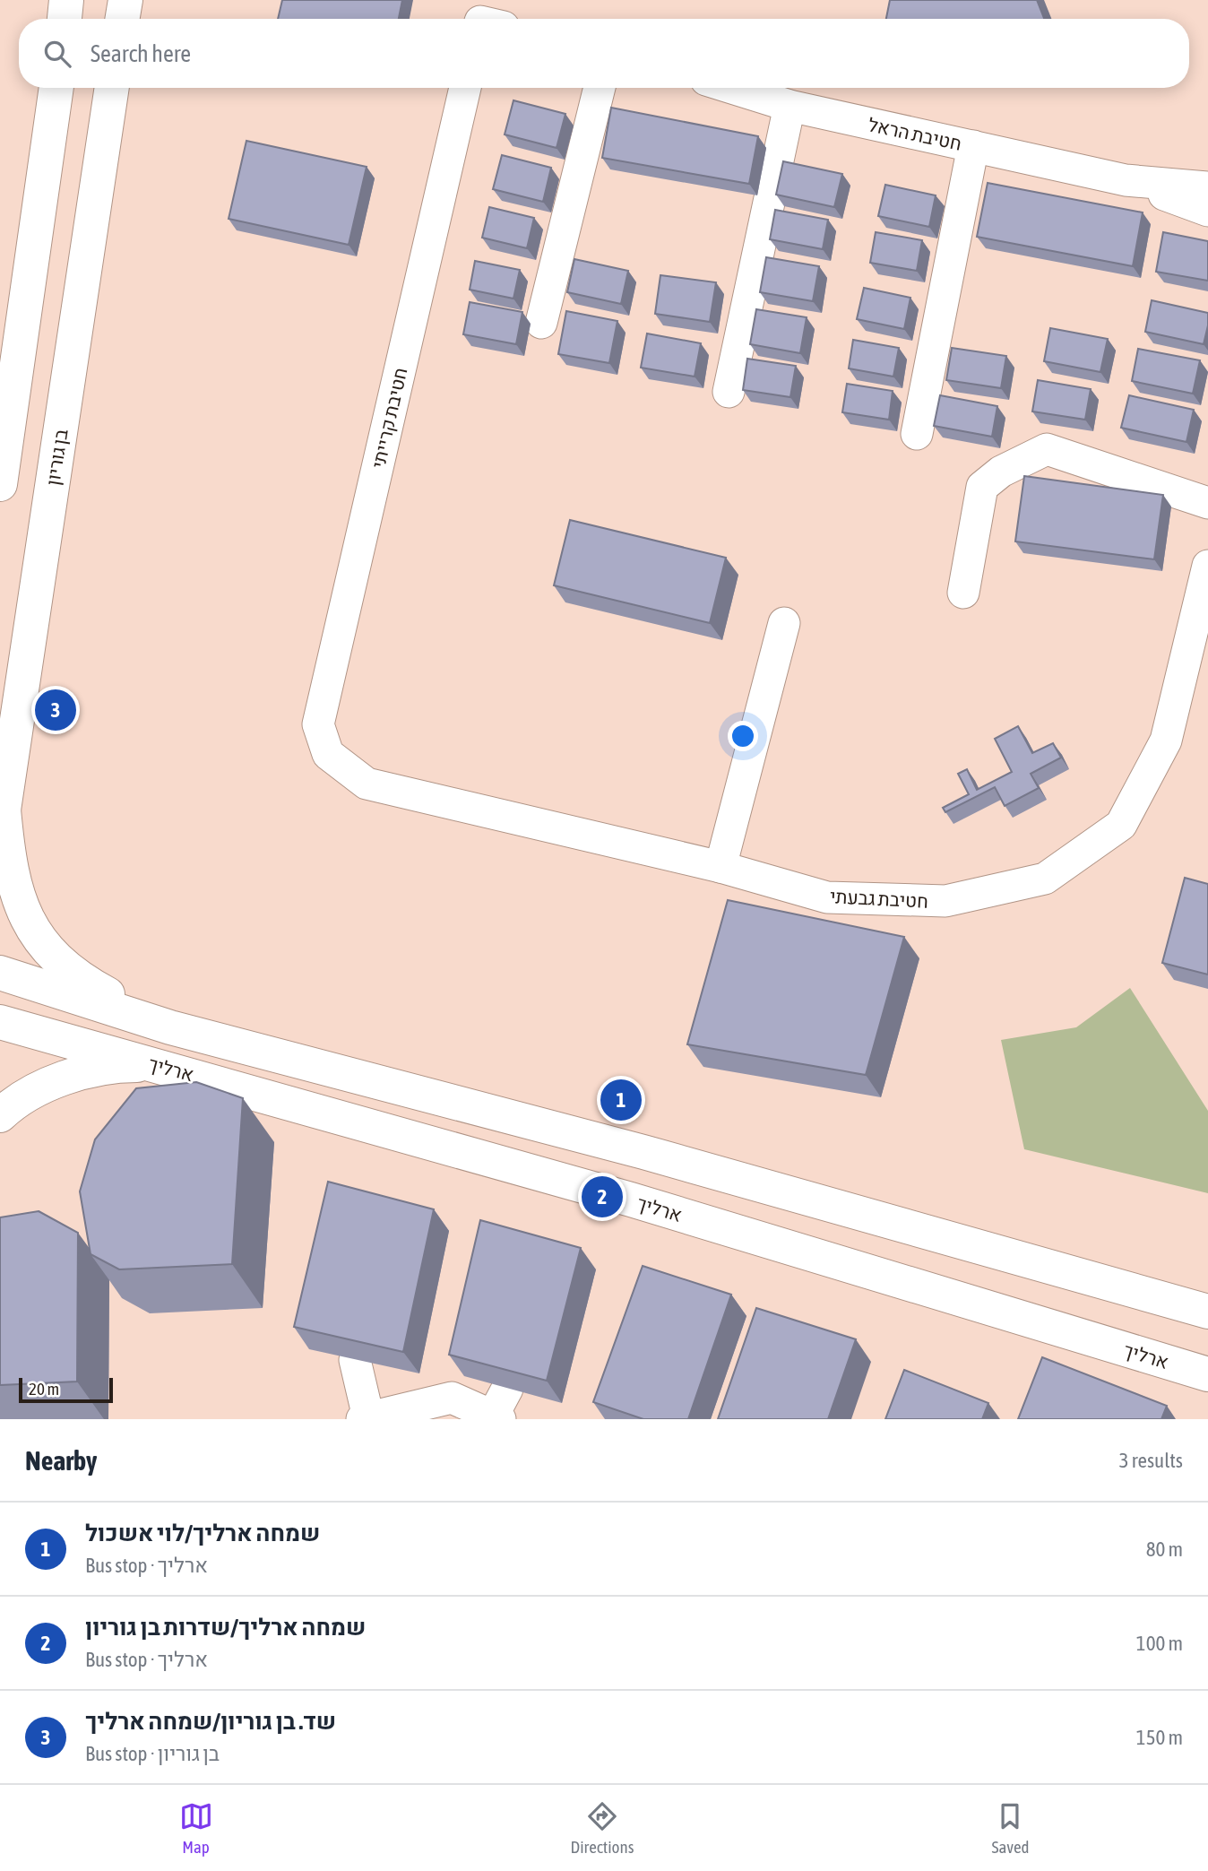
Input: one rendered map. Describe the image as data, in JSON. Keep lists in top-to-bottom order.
{
  "streets": {
    "street": [
      "חטיבת הראל",
      "חטיבת קרייתי",
      "בן גוריון",
      "חטיבת גבעתי",
      "ארליך"
    ]
  },
  "crossings": [
    ["חטיבת קרייתי", "חטיבת גבעתי"],
    ["בן גוריון", "ארליך"]
  ],
  "scale_bar": "20 m",
  "page": {
    "search": "Search here",
    "pins": ["3", "1", "2"],
    "scale": "20 m",
    "heading": ["Nearby", "3 results"],
    "list": [
      {
        "mark": "1",
        "name": "שמחה ארליך/לוי אשכול",
        "note": "Bus stop · ארליך",
        "value": "80 m"
      },
      {
        "mark": "2",
        "name": "שמחה ארליך/שדרות בן גוריון",
        "note": "Bus stop · ארליך",
        "value": "100 m"
      },
      {
        "mark": "3",
        "name": "שד. בן גוריון/שמחה ארליך",
        "note": "Bus stop · בן גוריון",
        "value": "150 m"
      }
    ],
    "nav": ["Map", "Directions", "Saved"]
  }
}
